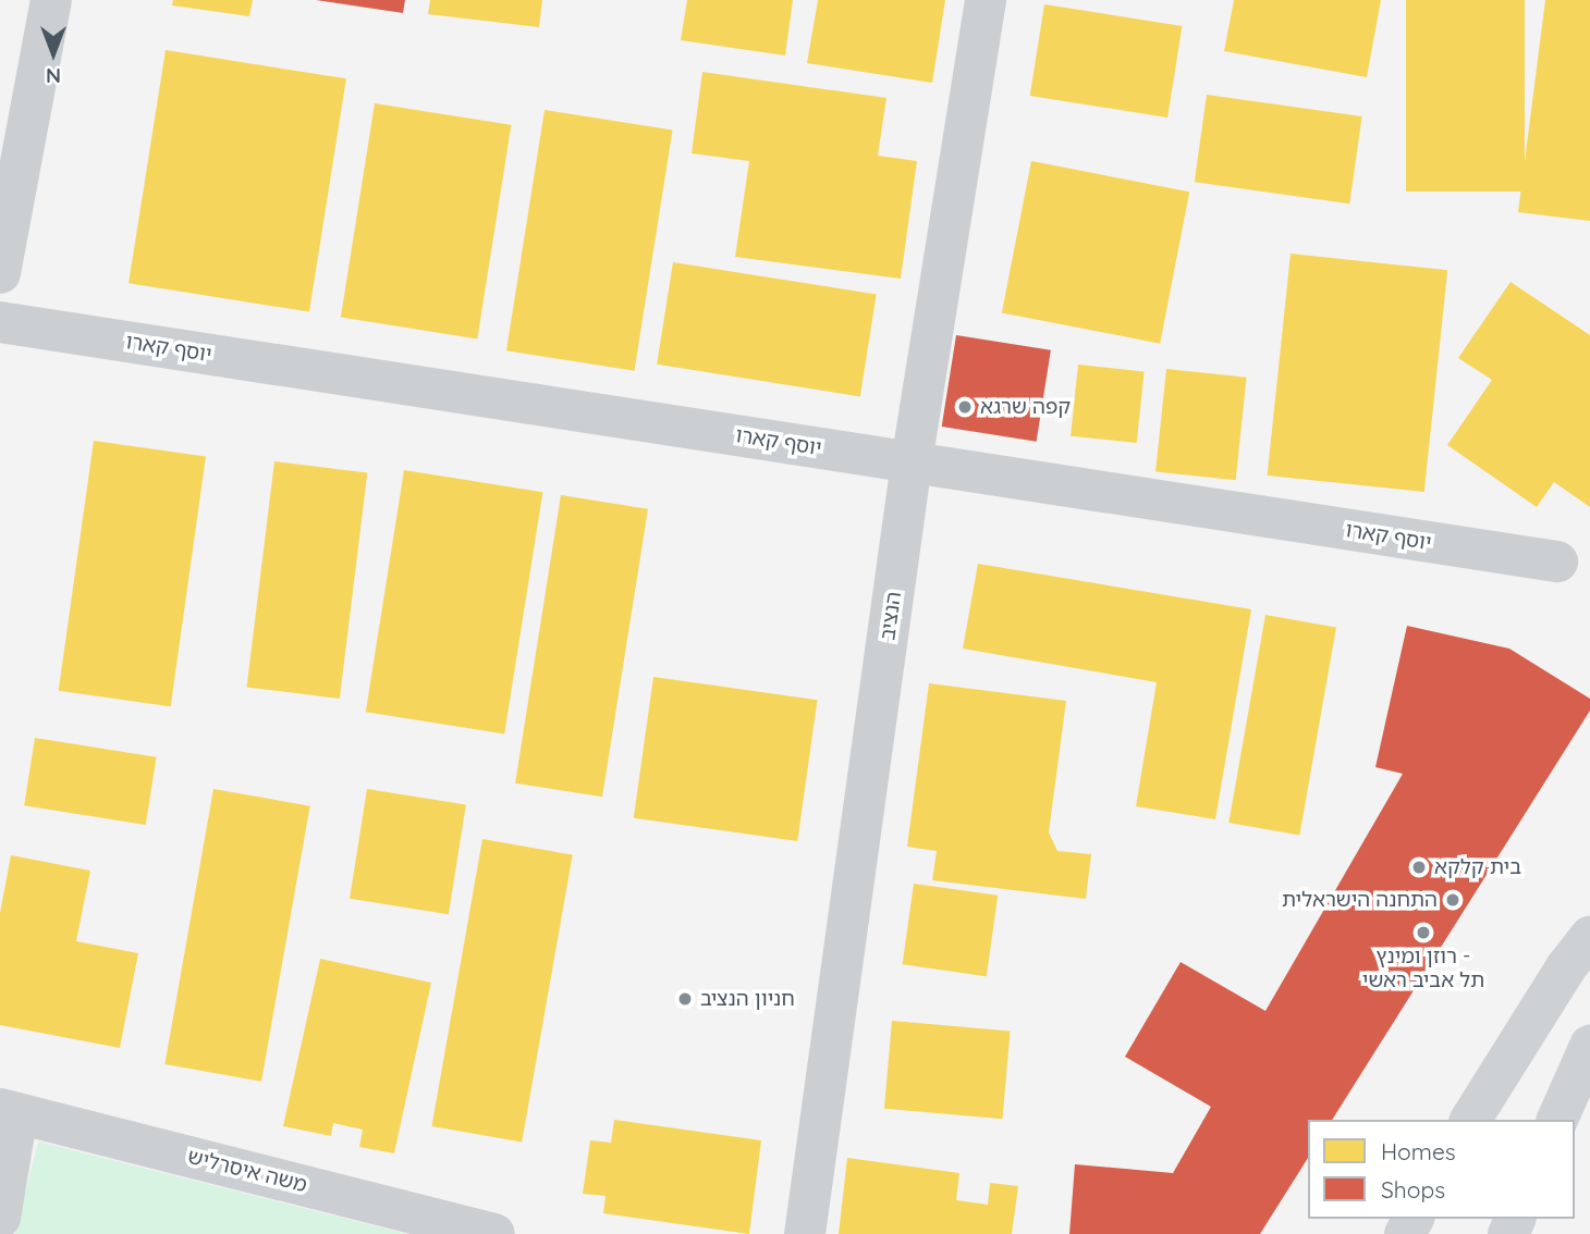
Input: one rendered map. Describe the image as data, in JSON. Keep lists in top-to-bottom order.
{
  "streets": {
    "street": ["יוסף קארו", "הנציב", "משה איסרליש"]
  },
  "crossings": [
    ["יוסף קארו", "הנציב"]
  ],
  "places": [
    "קפה שרגא",
    "בית קלקא",
    "התחנה הישראלית",
    "רוזן ומינץ - תל אביב ראשי",
    "חניון הנציב"
  ],
  "legend": ["Homes", "Shops"],
  "north": "bottom"
}
